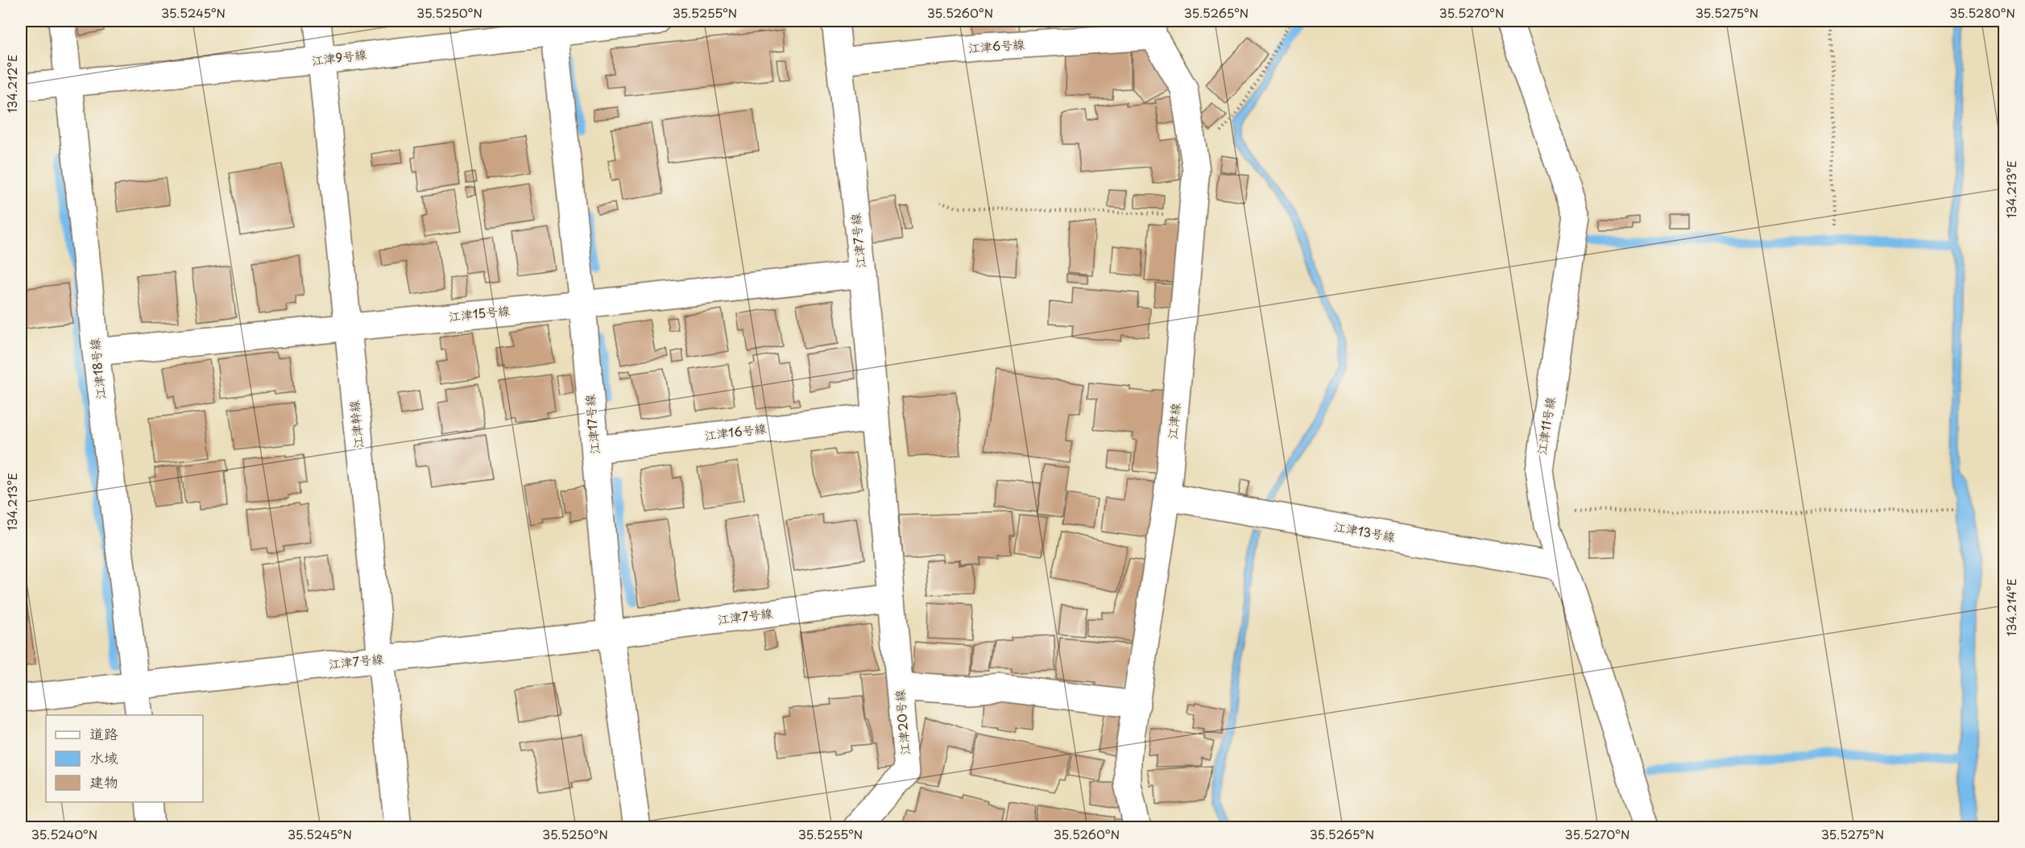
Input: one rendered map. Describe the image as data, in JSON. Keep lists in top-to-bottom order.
{
  "streets": {
    "street": [
      "江津6号線",
      "江津9号線",
      "江津7号線",
      "江津15号線",
      "江津18号線",
      "江津線",
      "江津幹線",
      "江津17号線",
      "江津11号線",
      "江津16号線",
      "江津13号線",
      "江津20号線"
    ]
  },
  "crossings": [
    ["江津6号線", "江津7号線"],
    ["江津6号線", "江津線"],
    ["江津9号線", "江津18号線"],
    ["江津9号線", "江津幹線"],
    ["江津9号線", "江津17号線"],
    ["江津7号線", "江津15号線"],
    ["江津7号線", "江津18号線"],
    ["江津7号線", "江津幹線"],
    ["江津7号線", "江津17号線"],
    ["江津7号線", "江津16号線"],
    ["江津7号線", "江津20号線"],
    ["江津15号線", "江津18号線"],
    ["江津15号線", "江津幹線"],
    ["江津15号線", "江津17号線"],
    ["江津線", "江津13号線"],
    ["江津17号線", "江津16号線"],
    ["江津11号線", "江津13号線"]
  ],
  "legend": ["道路", "水域", "建物"],
  "coordinates": [
    "35.5245°N",
    "35.5250°N",
    "35.5255°N",
    "35.5260°N",
    "35.5265°N",
    "35.5270°N",
    "35.5275°N",
    "35.5280°N",
    "134.212°E",
    "134.213°E",
    "134.214°E",
    "35.5240°N"
  ]
}
